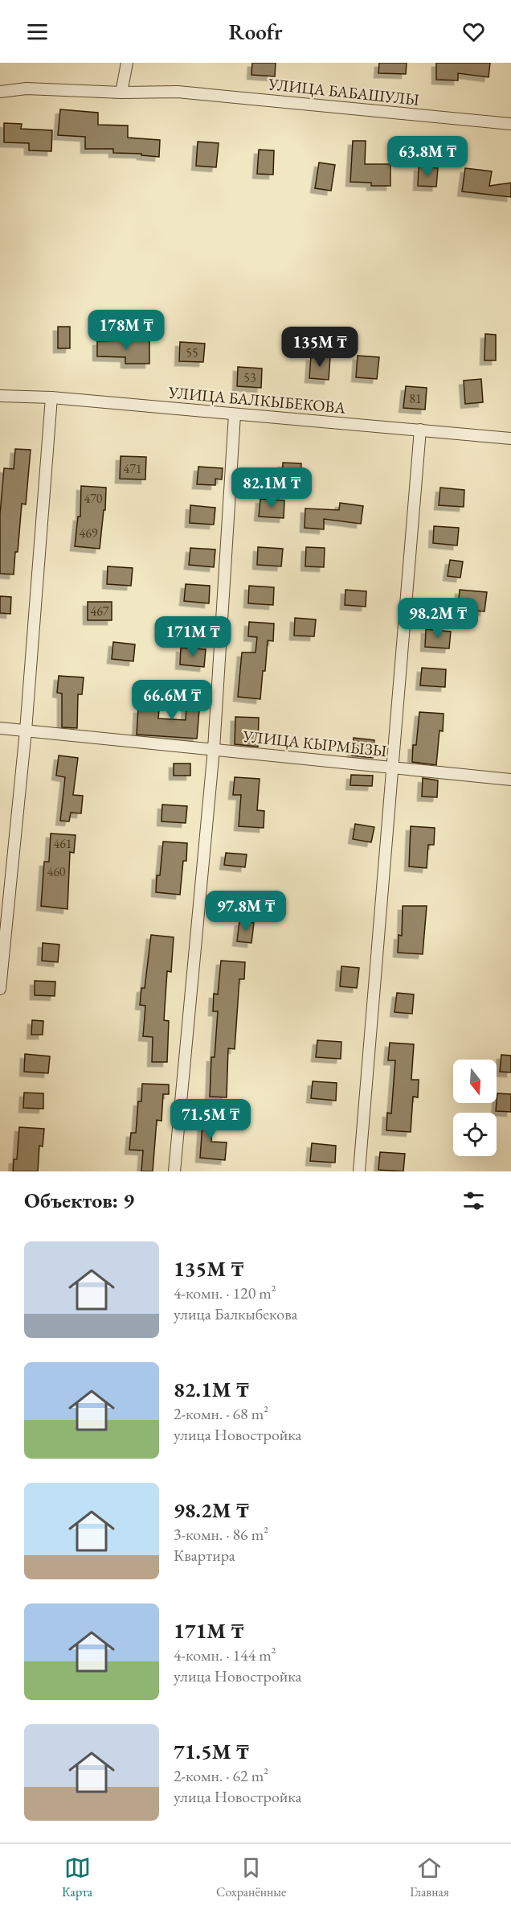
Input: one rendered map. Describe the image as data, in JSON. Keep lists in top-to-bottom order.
{
  "streets": {
    "street": ["УЛИЦА БАБАШУЛЫ", "УЛИЦА БАЛКЫБЕКОВА", "УЛИЦА КЫРМЫЗЫ"]
  },
  "house_numbers": [
    "55",
    "53",
    "81",
    "471",
    "470",
    "469",
    "467",
    "461",
    "460"
  ],
  "north": "bottom",
  "page": {
    "header": "Roofr",
    "price": [
      "63.8M ₸",
      "178M ₸",
      "135M ₸",
      "82.1M ₸",
      "98.2M ₸",
      "171M ₸",
      "66.6M ₸",
      "97.8M ₸",
      "71.5M ₸"
    ],
    "heading": "Объектов: 9",
    "list": [
      {
        "name": "135M ₸",
        "note": "4-комн. · 120 m² · улица Балкыбекова"
      },
      {
        "name": "82.1M ₸",
        "note": "2-комн. · 68 m² · улица Новостройка"
      },
      {
        "name": "98.2M ₸",
        "note": "3-комн. · 86 m² · Квартира"
      },
      {
        "name": "171M ₸",
        "note": "4-комн. · 144 m² · улица Новостройка"
      },
      {
        "name": "71.5M ₸",
        "note": "2-комн. · 62 m² · улица Новостройка"
      }
    ],
    "tabs": ["Карта", "Сохранённые", "Главная"]
  }
}
